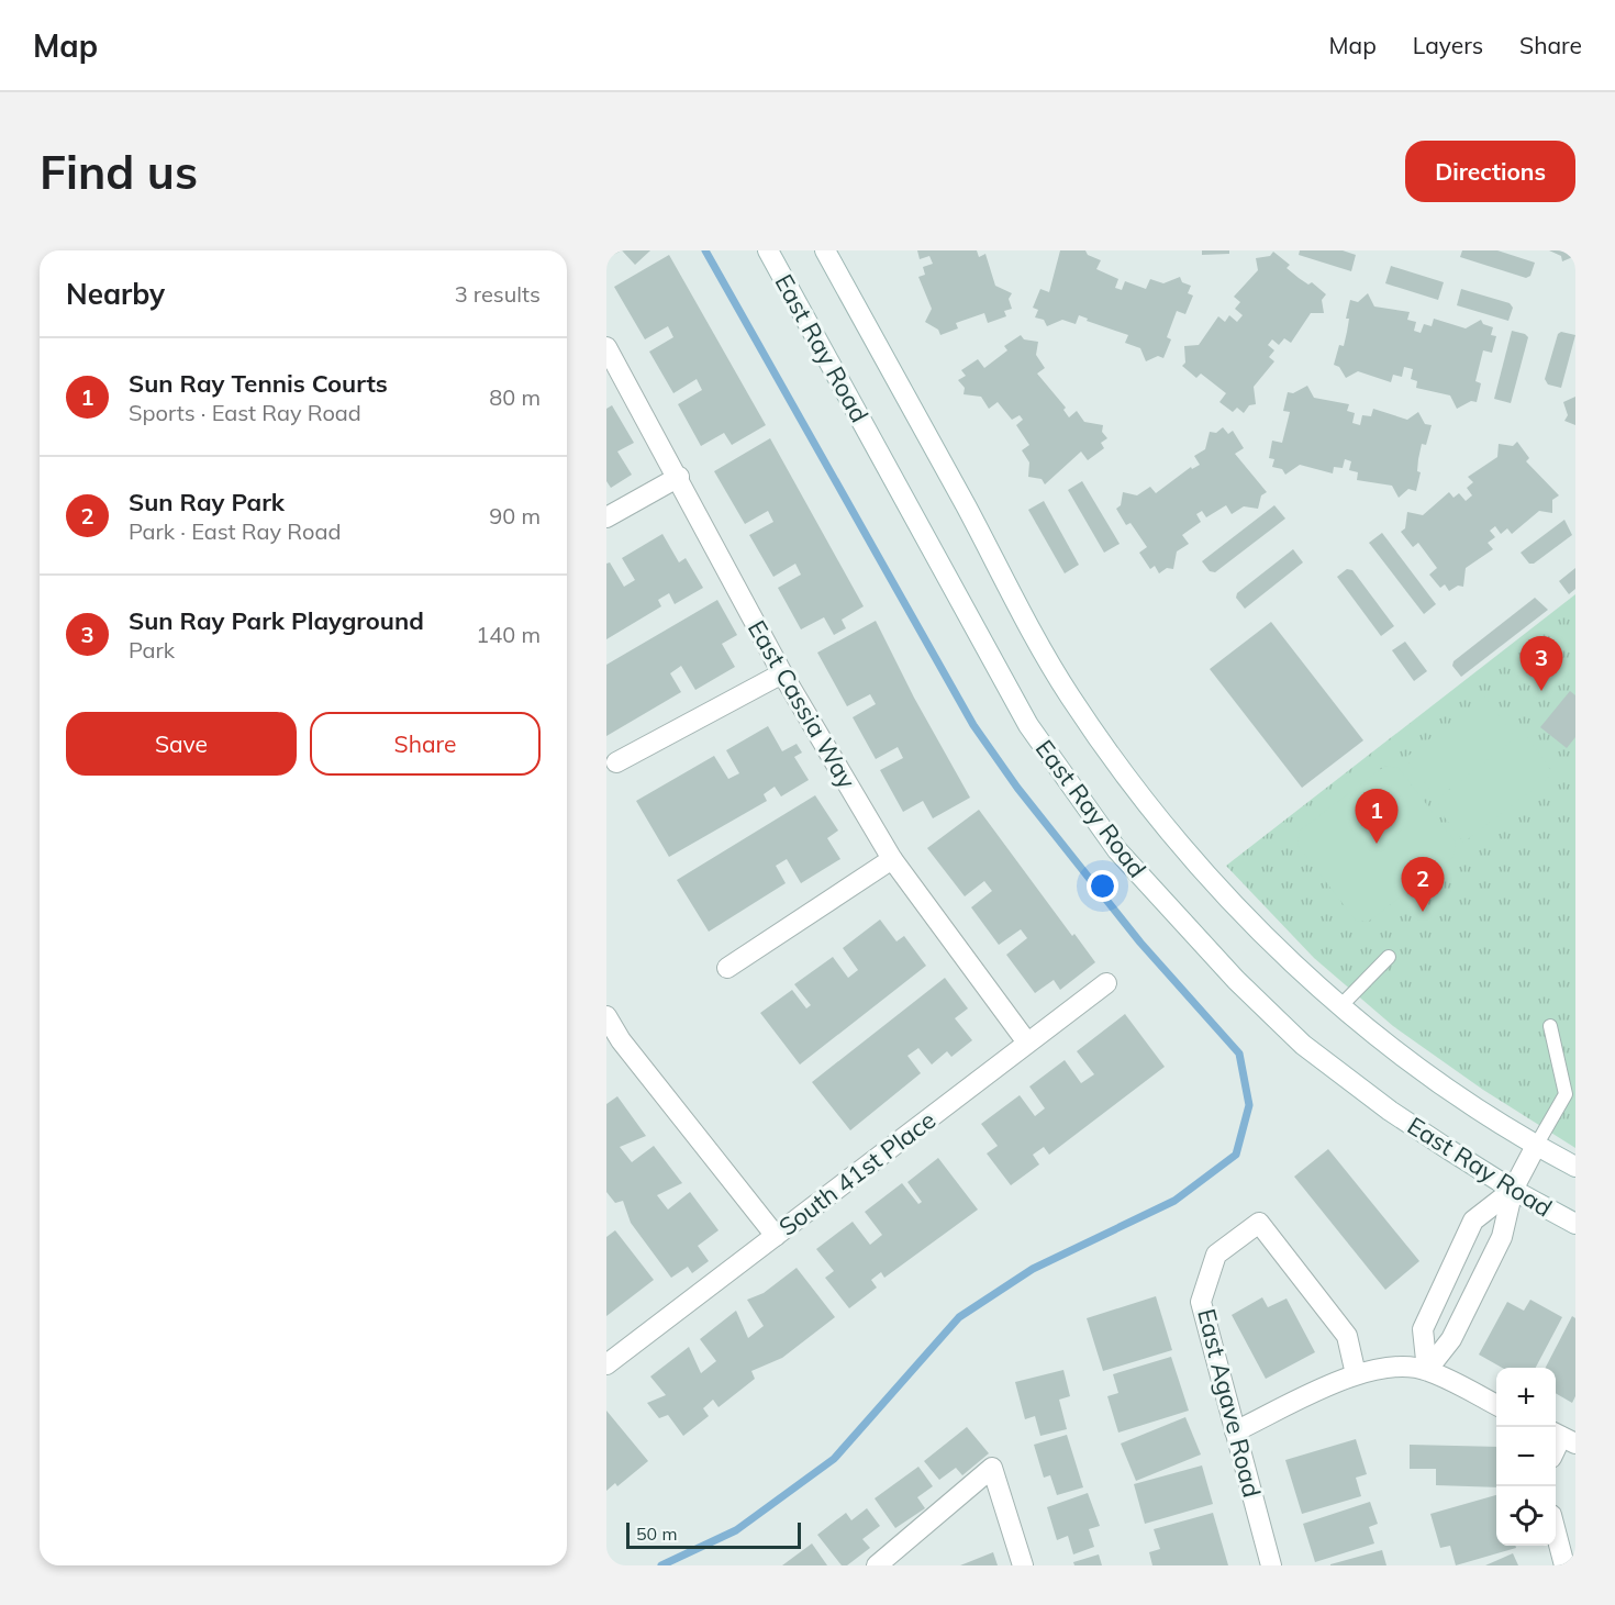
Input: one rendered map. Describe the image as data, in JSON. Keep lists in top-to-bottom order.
{
  "streets": {
    "street": [
      "East Ray Road",
      "East Cassia Way",
      "South 41st Place",
      "East Agave Road"
    ]
  },
  "crossings": [
    ["East Cassia Way", "South 41st Place"]
  ],
  "scale_bar": "50 m",
  "page": {
    "header": "Map",
    "nav": ["Map", "Layers", "Share"],
    "buttons": [
      "Directions",
      ["Save", "Share"]
    ],
    "title": "Find us",
    "heading": ["Nearby", "3 results"],
    "list": [
      {
        "mark": "1",
        "name": "Sun Ray Tennis Courts",
        "note": "Sports · East Ray Road",
        "value": "80 m"
      },
      {
        "mark": "2",
        "name": "Sun Ray Park",
        "note": "Park · East Ray Road",
        "value": "90 m"
      },
      {
        "mark": "3",
        "name": "Sun Ray Park Playground",
        "note": "Park",
        "value": "140 m"
      }
    ],
    "pins": ["3", "1", "2"],
    "map_buttons": ["+", "−"],
    "scale": "50 m"
  }
}
